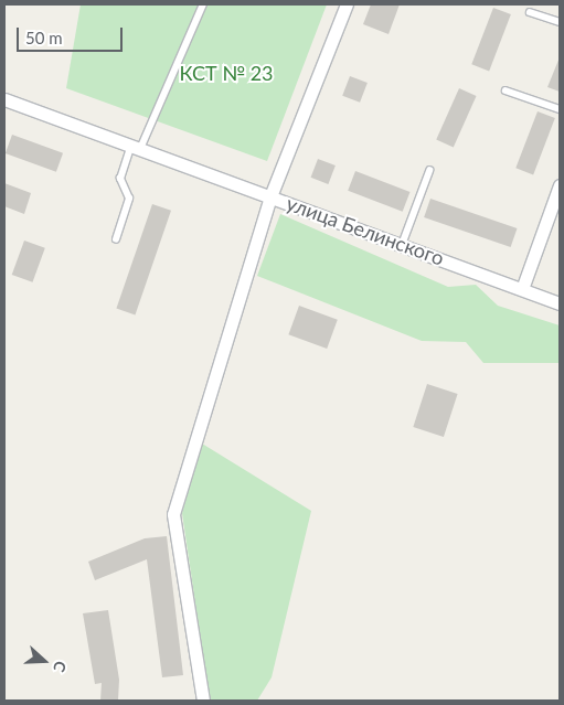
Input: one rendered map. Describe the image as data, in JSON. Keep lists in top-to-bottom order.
{
  "streets": {
    "street": ["улица Белинского"]
  },
  "parks": ["КСТ № 23"],
  "scale_bar": "50 m",
  "north": "right"
}
